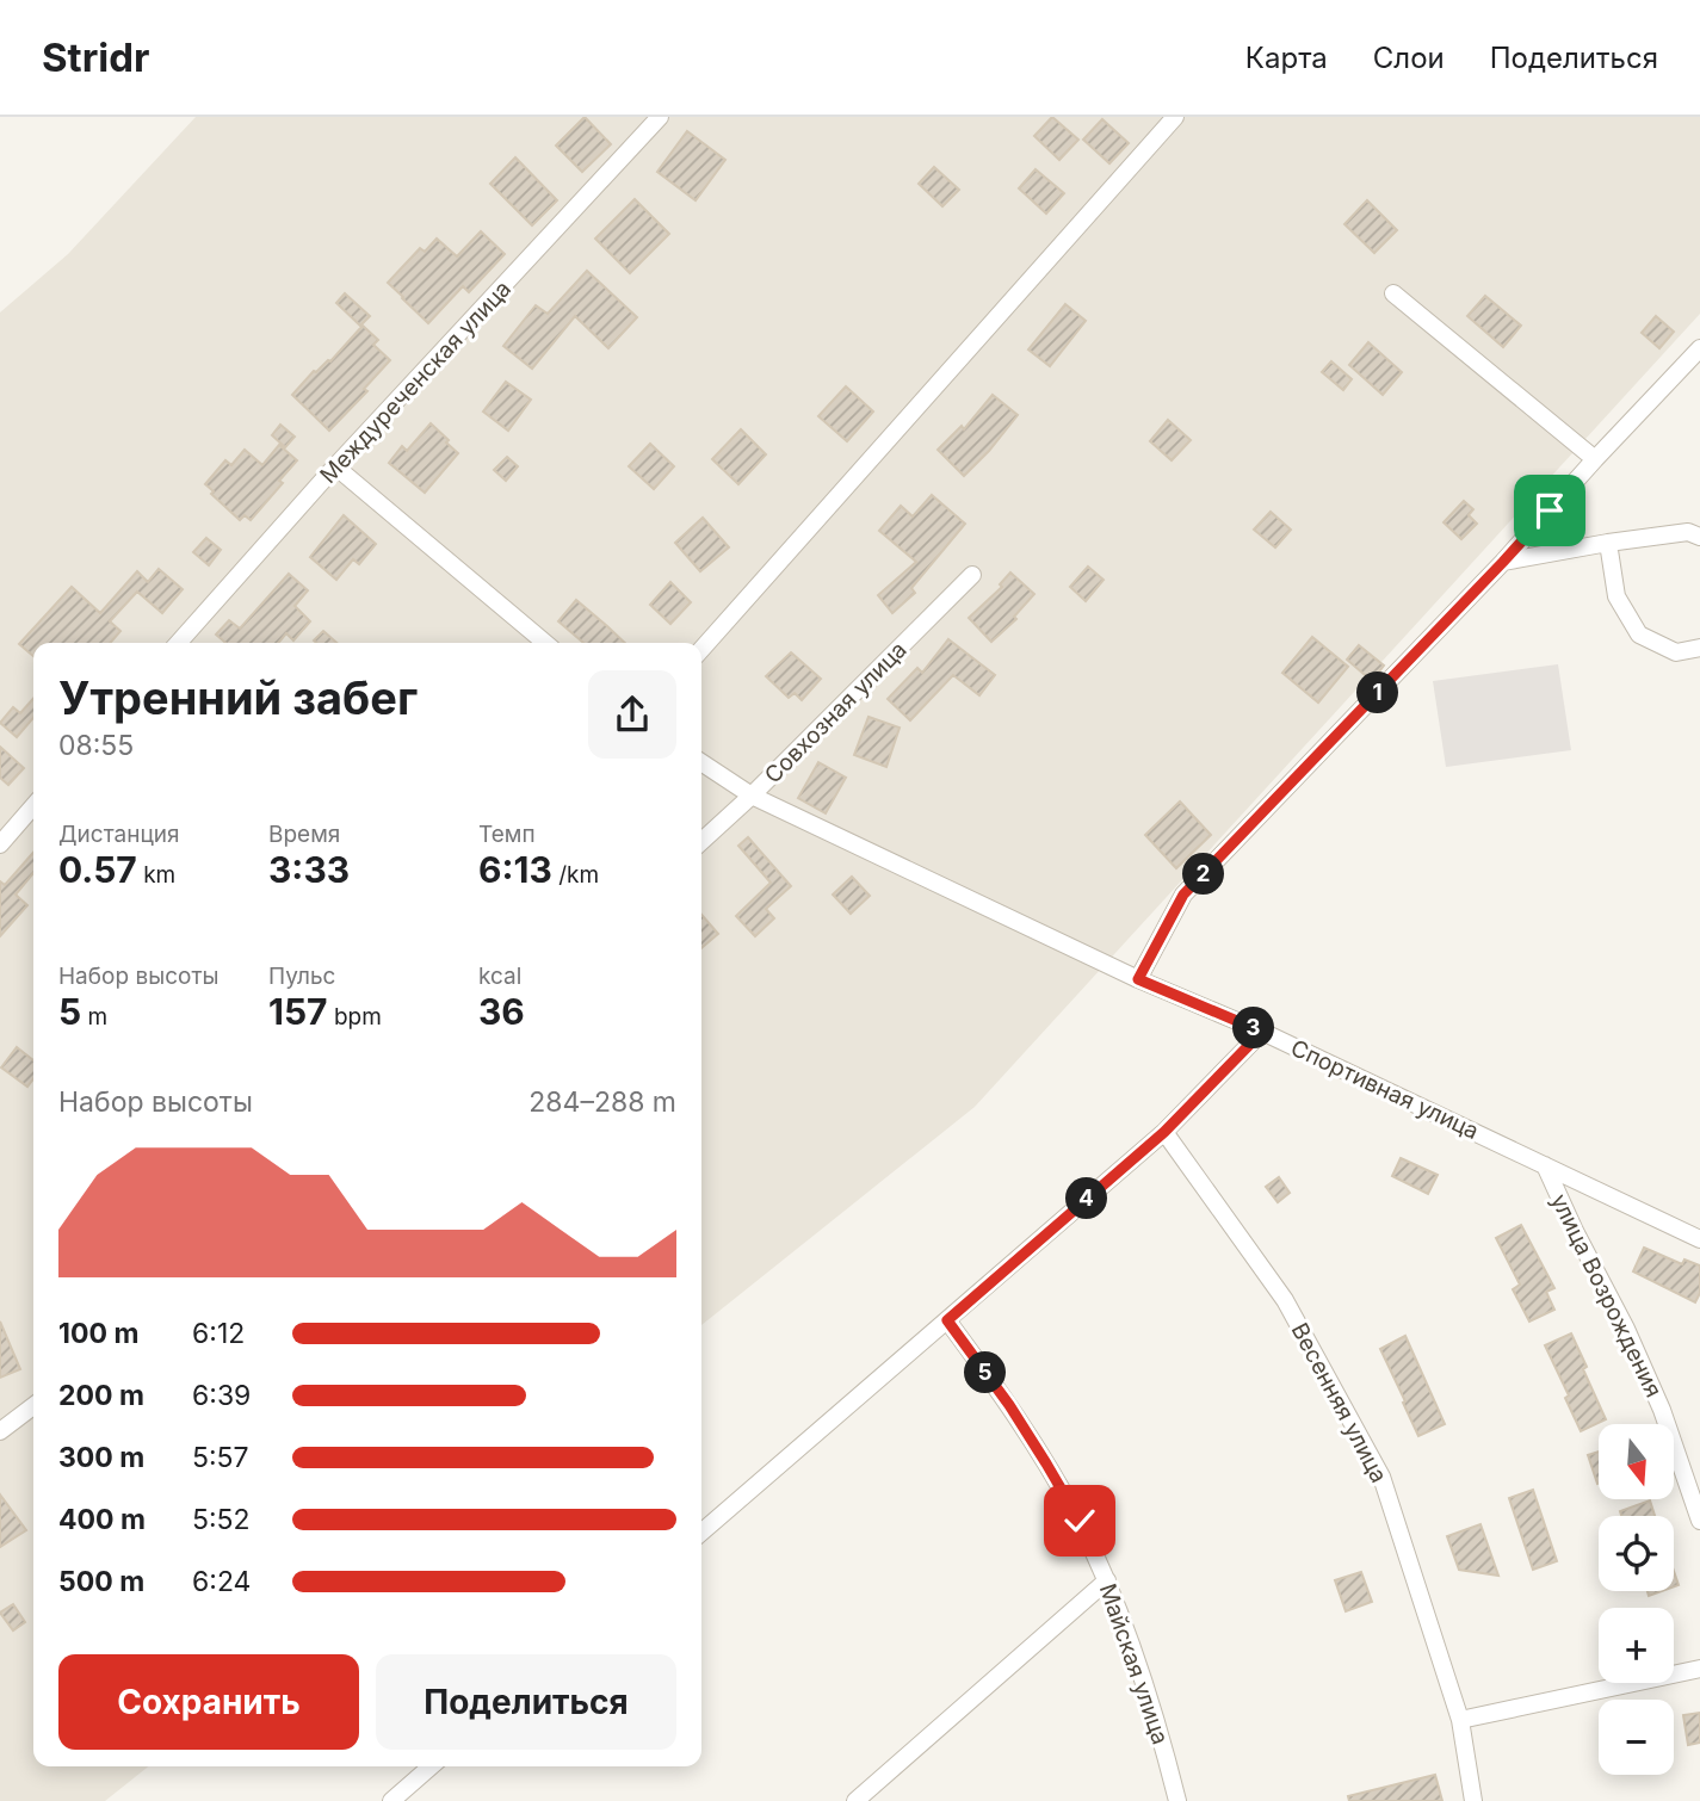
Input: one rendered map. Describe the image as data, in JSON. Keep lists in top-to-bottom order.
{
  "streets": {
    "street": [
      "Междуреченская улица",
      "Совхозная улица",
      "Спортивная улица",
      "улица Возрождения",
      "Весенняя улица",
      "Майская улица"
    ]
  },
  "crossings": [
    ["Совхозная улица", "Спортивная улица"],
    ["Спортивная улица", "улица Возрождения"]
  ],
  "north": "bottom",
  "page": {
    "header": "Stridr",
    "nav": ["Карта", "Слои", "Поделиться"],
    "heading": ["Утренний забег", "08:55"],
    "pins": [
      "1",
      "2",
      "3",
      "4",
      "5"
    ],
    "stats": [
      ["Дистанция", "0.57 km"],
      ["Время", "3:33"],
      ["Темп", "6:13 /km"],
      ["Набор высоты", "5 m"],
      ["Пульс", "157 bpm"],
      ["kcal", "36"]
    ],
    "chart": ["Набор высоты", "284–288 m"],
    "list": [
      {
        "name": "100 m",
        "note": "6:12"
      },
      {
        "name": "200 m",
        "note": "6:39"
      },
      {
        "name": "300 m",
        "note": "5:57"
      },
      {
        "name": "400 m",
        "note": "5:52"
      },
      {
        "name": "500 m",
        "note": "6:24"
      }
    ],
    "map_buttons": ["+", "−"],
    "buttons": ["Сохранить", "Поделиться"]
  }
}
